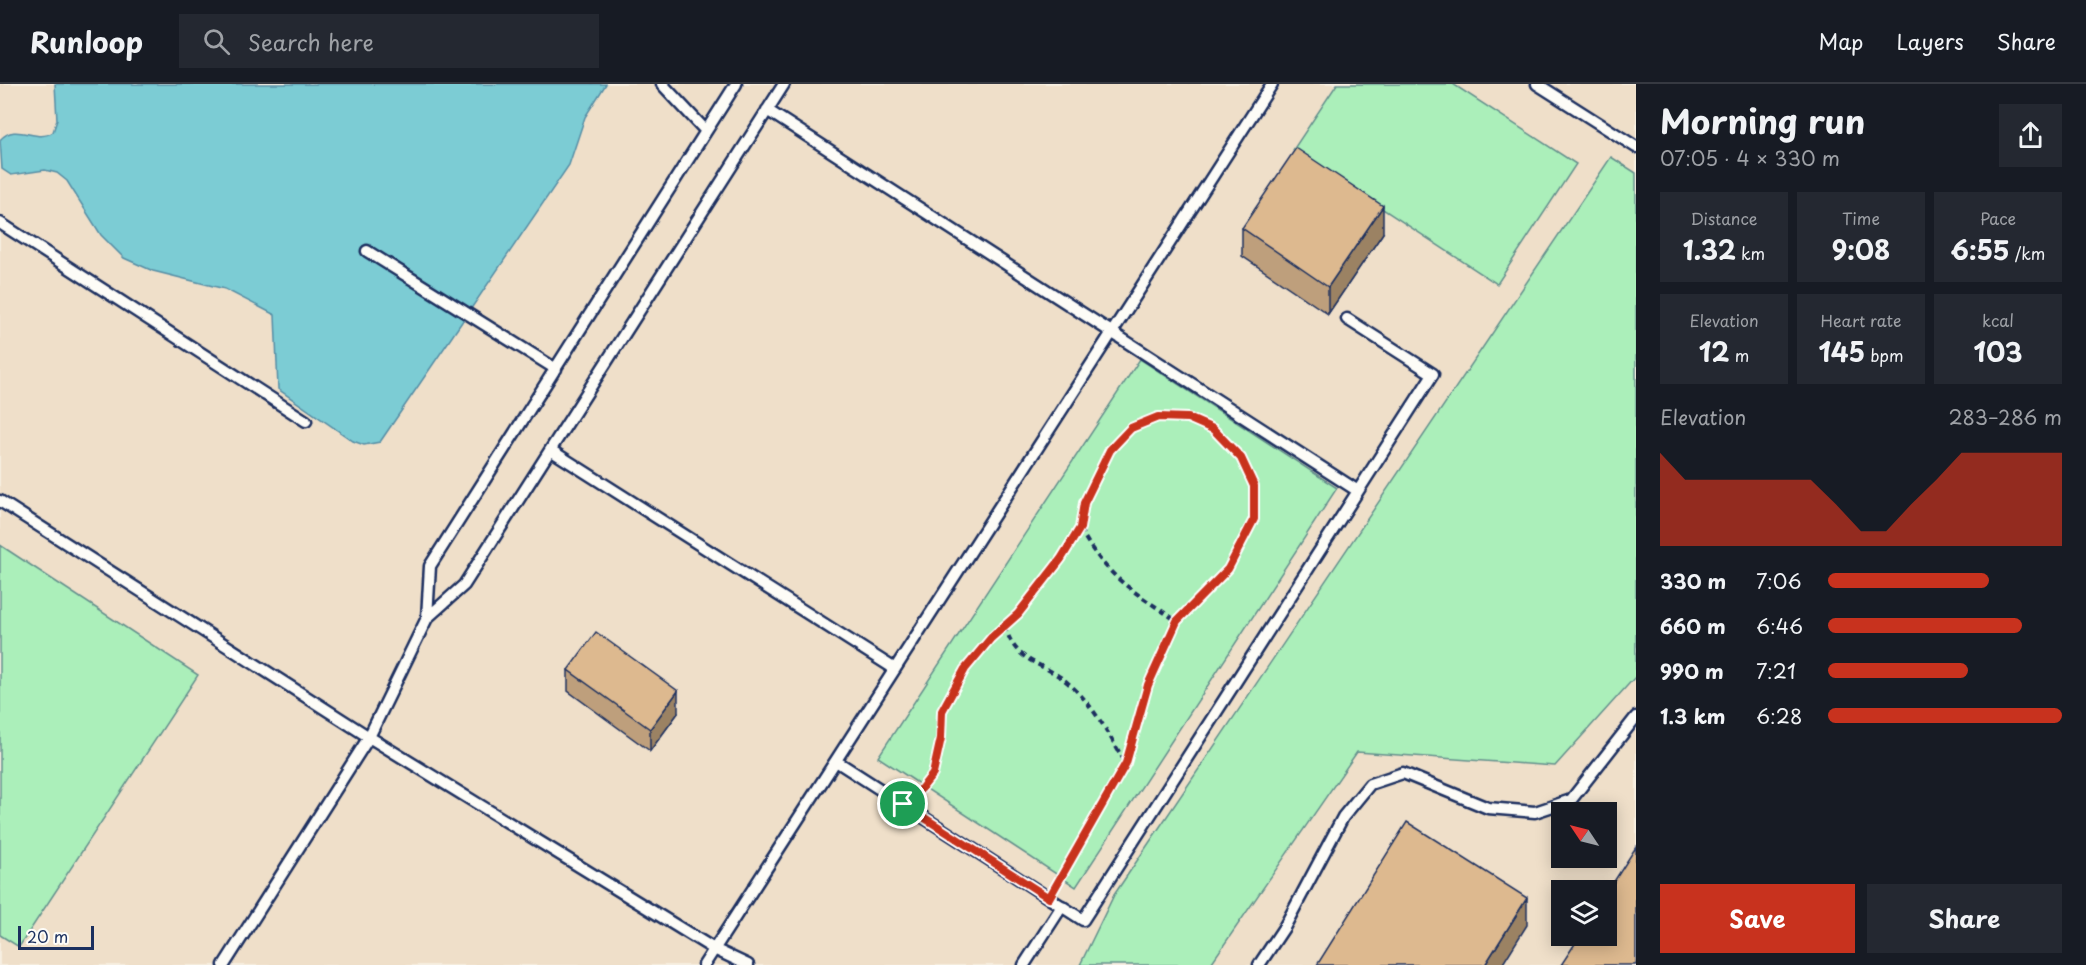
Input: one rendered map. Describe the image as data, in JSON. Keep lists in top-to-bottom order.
{
  "scale_bar": "20 m",
  "north": "top left",
  "page": {
    "header": "Runloop",
    "search": "Search here",
    "nav": ["Map", "Layers", "Share"],
    "heading": ["Morning run", "07:05 · 4 × 330 m"],
    "stats": [
      ["Distance", "1.32 km"],
      ["Time", "9:08"],
      ["Pace", "6:55 /km"],
      ["Elevation", "12 m"],
      ["Heart rate", "145 bpm"],
      ["kcal", "103"]
    ],
    "chart": ["Elevation", "283–286 m"],
    "list": [
      {
        "name": "330 m",
        "note": "7:06"
      },
      {
        "name": "660 m",
        "note": "6:46"
      },
      {
        "name": "990 m",
        "note": "7:21"
      },
      {
        "name": "1.3 km",
        "note": "6:28"
      }
    ],
    "buttons": ["Save", "Share"],
    "scale": "20 m"
  }
}
